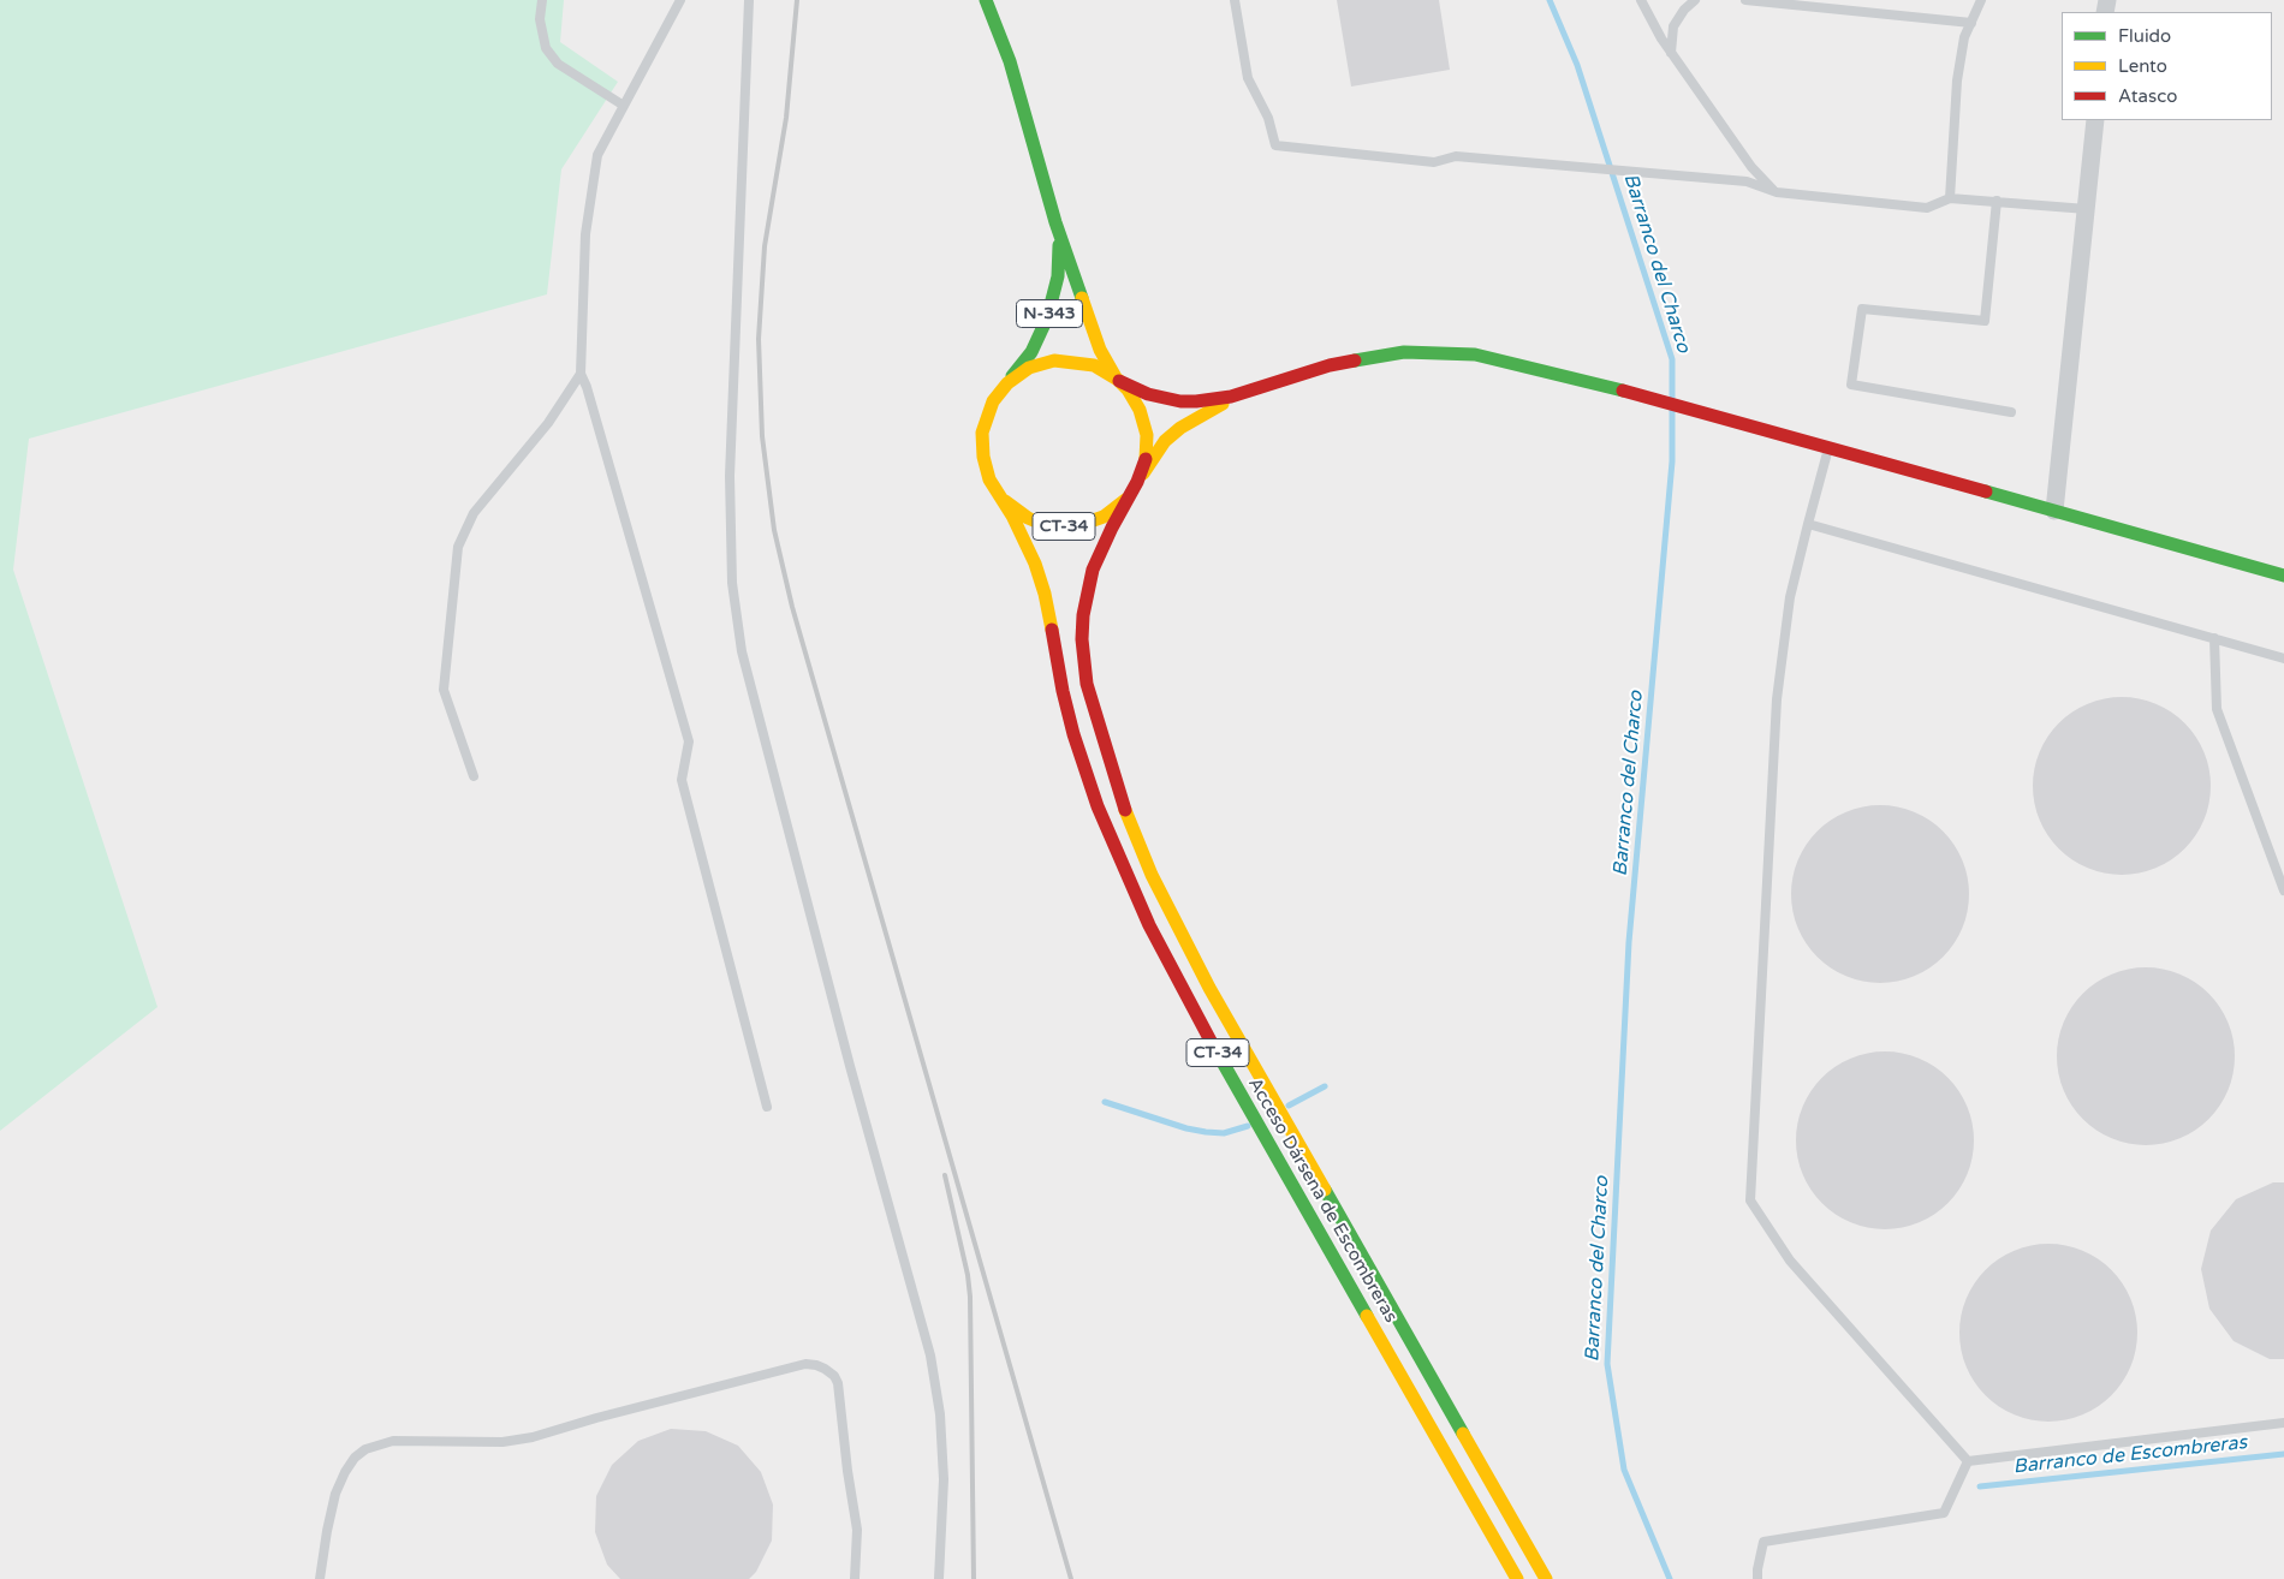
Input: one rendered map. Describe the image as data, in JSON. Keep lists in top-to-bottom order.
{
  "streets": {
    "main road": ["N-343", "CT-34", "Acceso Dársena de Escombreras"]
  },
  "crossings": [
    ["N-343", "Acceso Dársena de Escombreras"]
  ],
  "water": ["Barranco del Charco", "Barranco de Escombreras"],
  "legend": ["Fluido", "Lento", "Atasco"]
}
